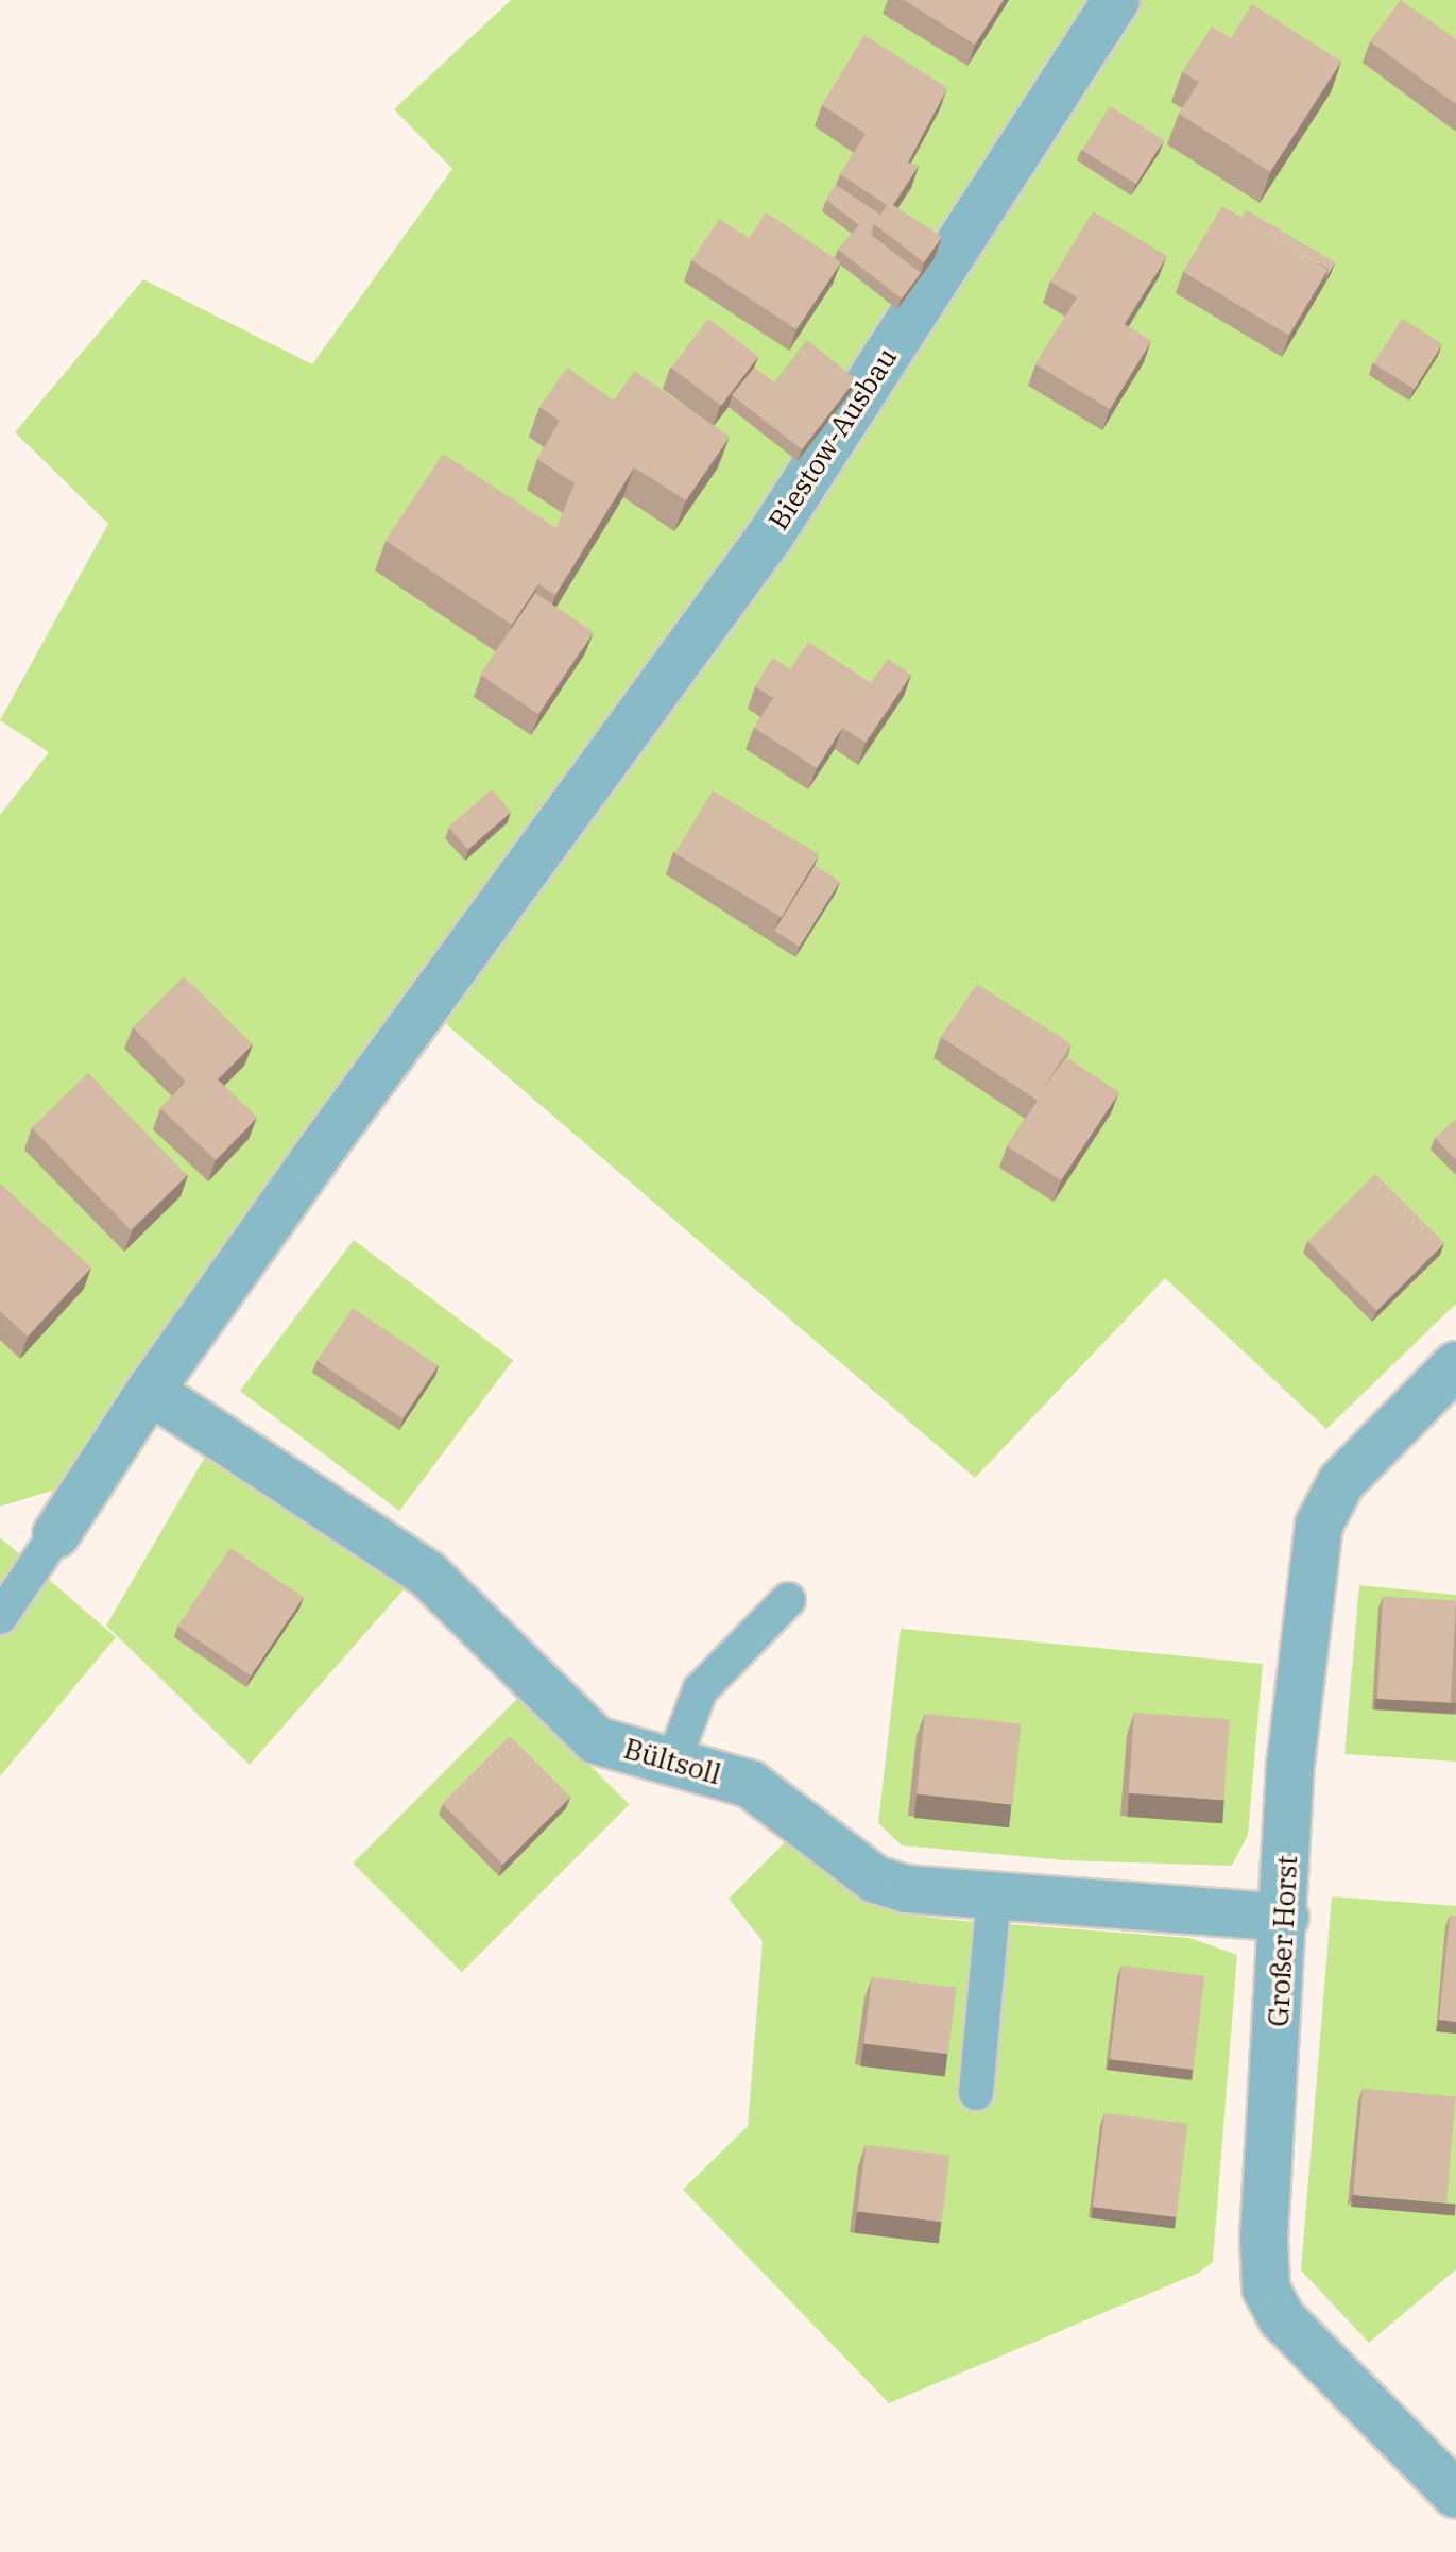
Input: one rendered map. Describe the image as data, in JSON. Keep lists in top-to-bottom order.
{
  "streets": {
    "street": ["Biestow-Ausbau", "Bültsoll", "Großer Horst"]
  },
  "crossings": [
    ["Biestow-Ausbau", "Bültsoll"],
    ["Bültsoll", "Großer Horst"]
  ]
}
